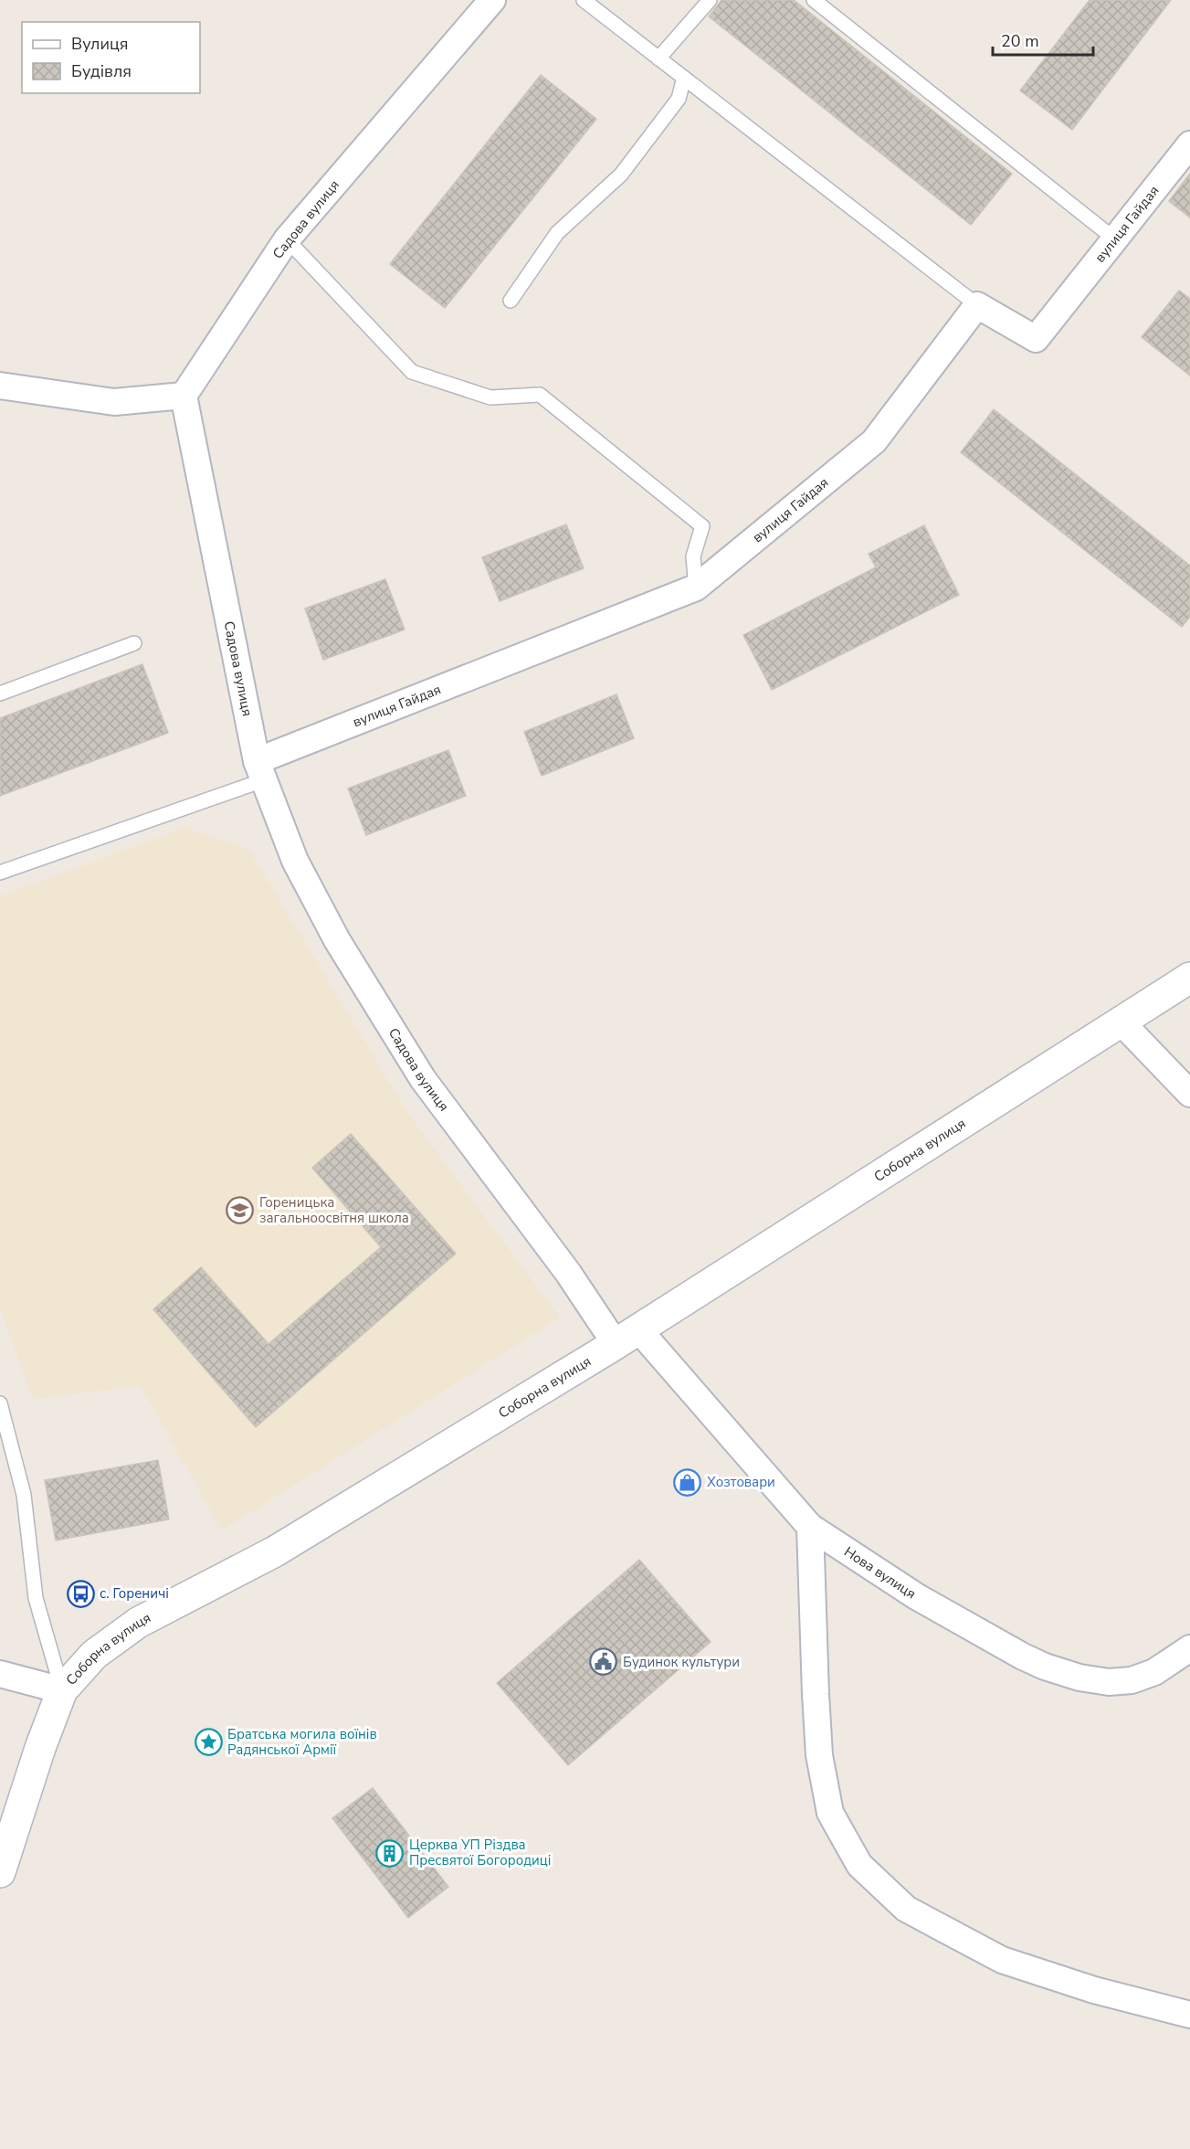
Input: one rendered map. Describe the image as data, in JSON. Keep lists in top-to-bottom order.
{
  "streets": {
    "main road": ["Соборна вулиця"],
    "street": ["Садова вулиця", "вулиця Гайдая", "Нова вулиця"]
  },
  "crossings": [
    ["Садова вулиця", "вулиця Гайдая"],
    ["Садова вулиця", "Соборна вулиця"],
    ["Садова вулиця", "Нова вулиця"],
    ["Соборна вулиця", "Нова вулиця"]
  ],
  "places": {
    "school or university": ["Гореницька загальноосвітня школа"],
    "shop": ["Хозтовари"],
    "bus stop": ["с. Гореничі"],
    "public building": ["Будинок культури"],
    "place": ["Братська могила воїнів Радянської Армії"],
    "building": ["Церква УП Різдва Пресвятої Богородиці"]
  },
  "legend": ["Вулиця", "Будівля"],
  "scale_bar": "20 m"
}
